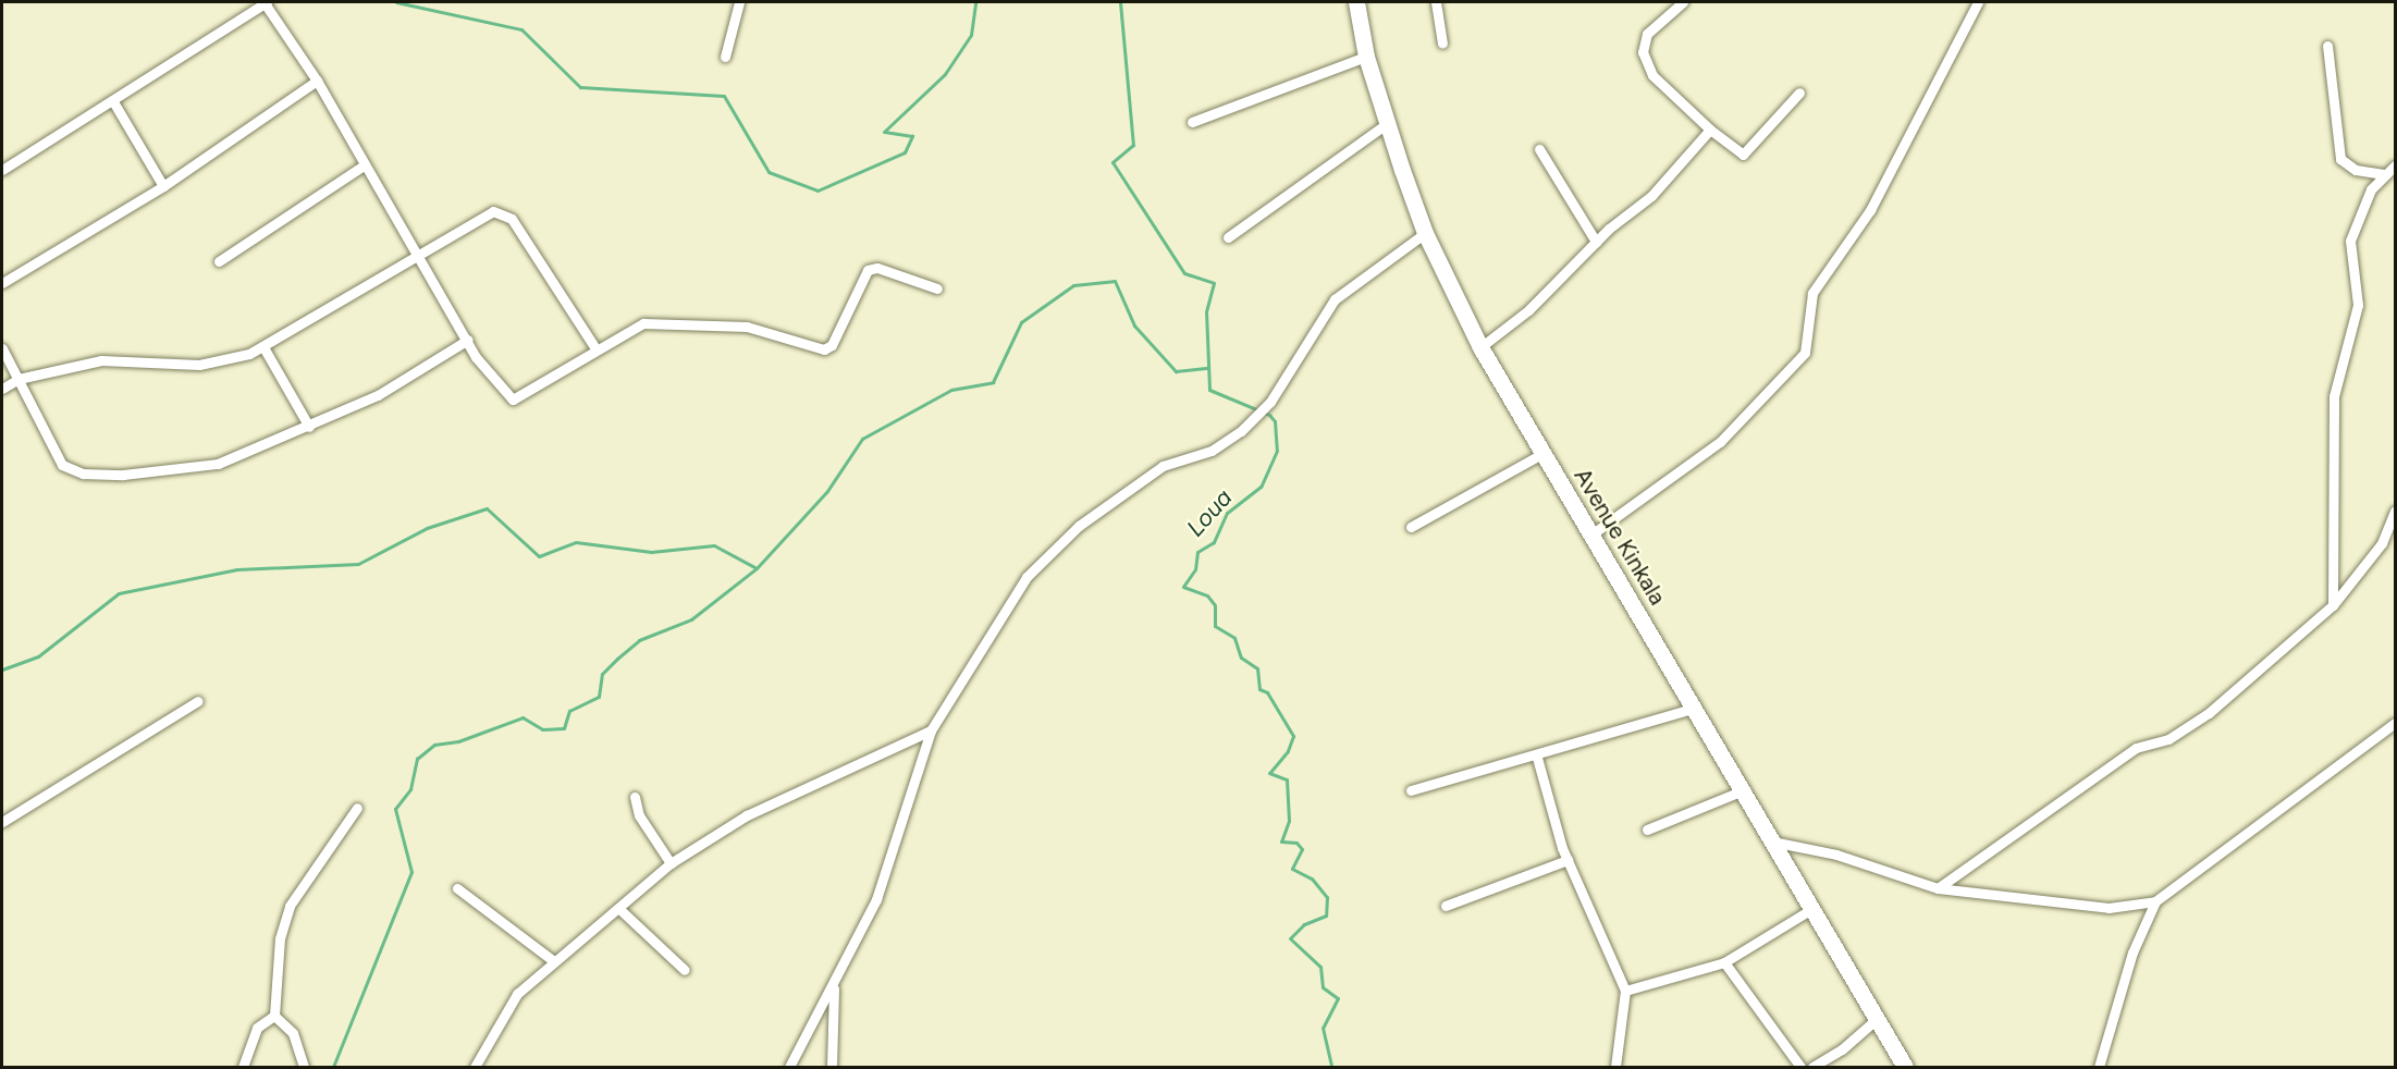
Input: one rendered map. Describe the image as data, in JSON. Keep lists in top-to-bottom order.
{
  "streets": {
    "main road": ["Avenue Kinkala"]
  },
  "water": ["Loua"]
}
